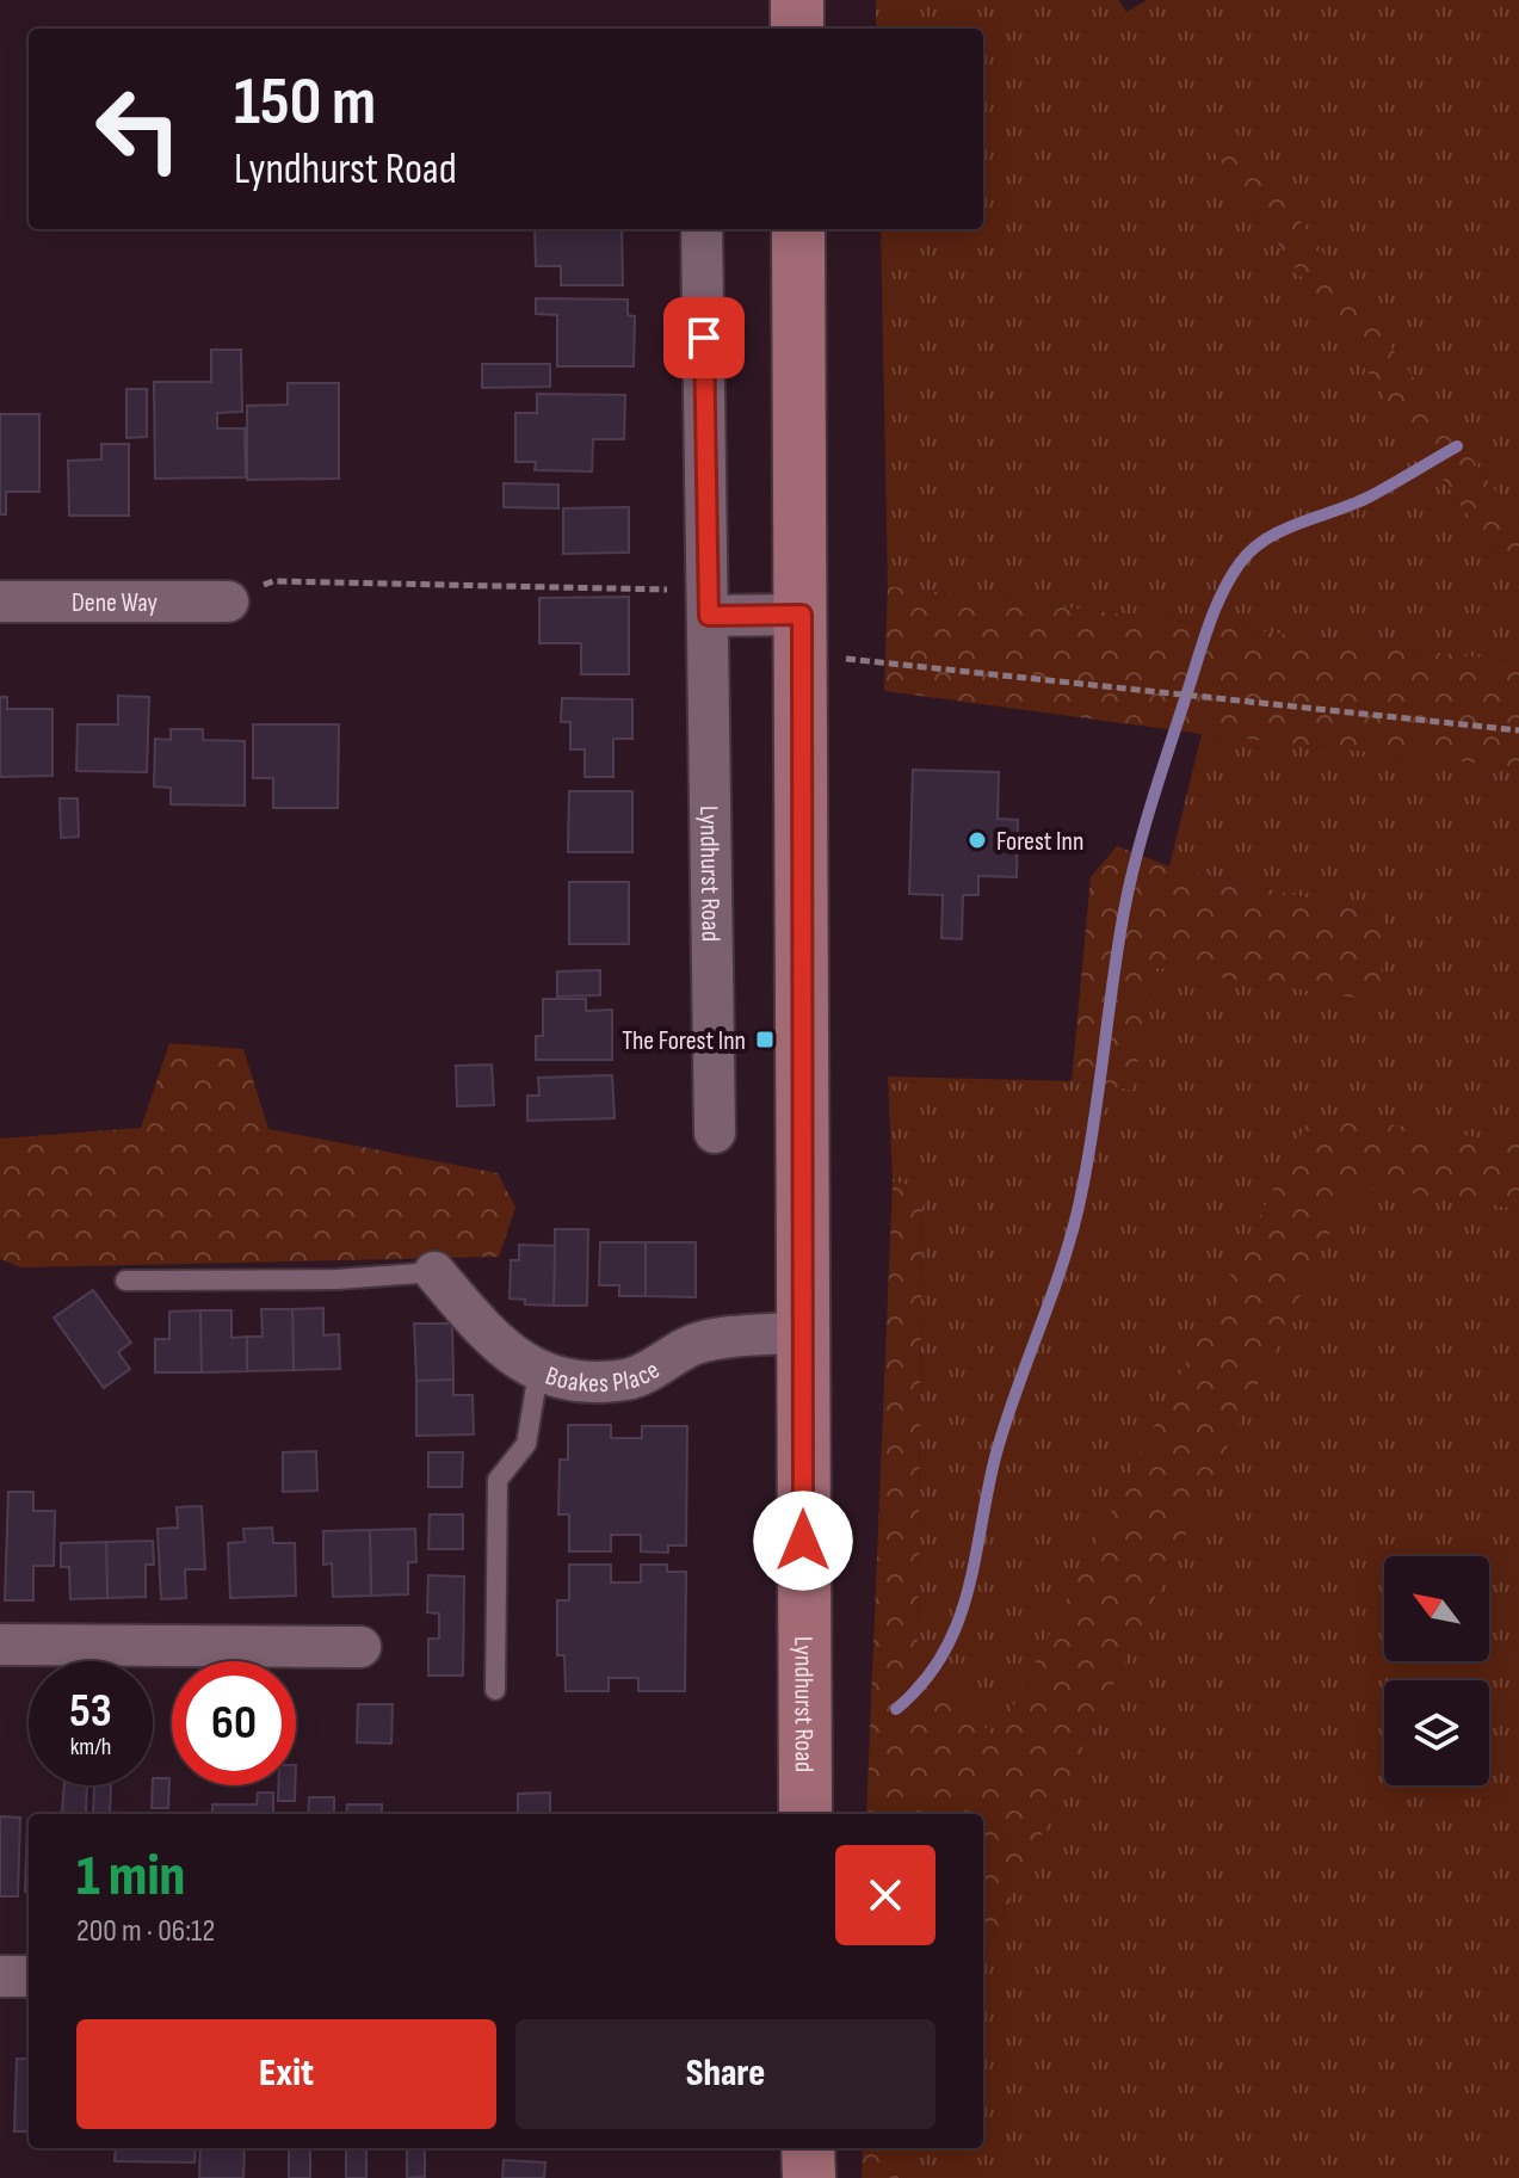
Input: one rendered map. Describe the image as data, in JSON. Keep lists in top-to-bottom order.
{
  "streets": {
    "main road": ["Lyndhurst Road"],
    "street": ["Dene Way", "Boakes Place"]
  },
  "crossings": [
    ["Lyndhurst Road", "Boakes Place"]
  ],
  "places": {
    "other": ["Forest Inn"],
    "transit": ["The Forest Inn"]
  },
  "north": "top left",
  "page": {
    "turn": ["150 m", "Lyndhurst Road"],
    "speed": "53 km/h",
    "limit": "60",
    "heading": ["1 min", "200 m · 06:12"],
    "buttons": ["Exit", "Share"]
  }
}
